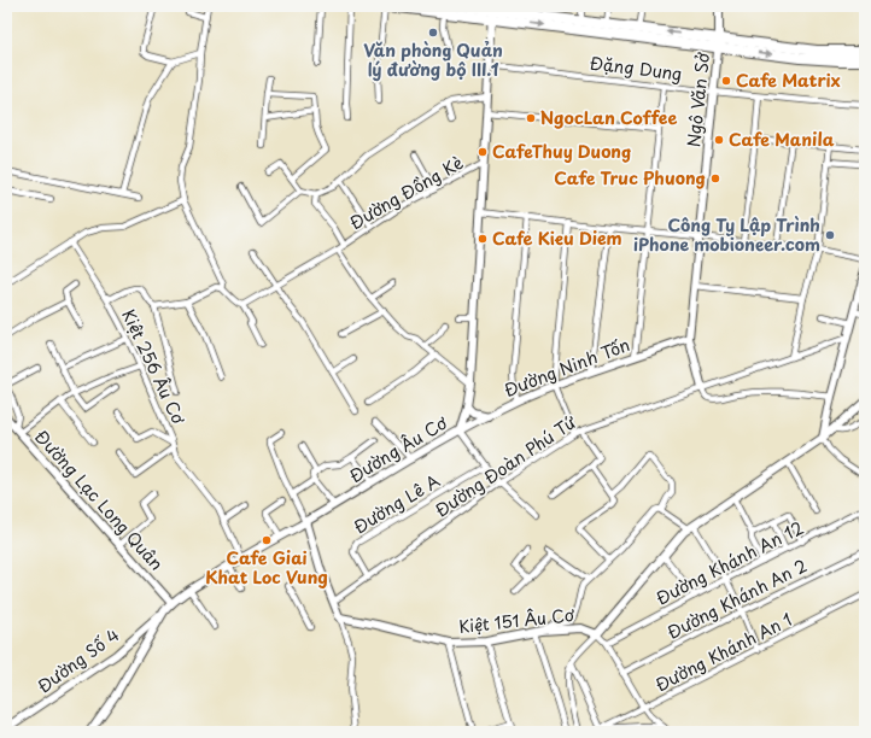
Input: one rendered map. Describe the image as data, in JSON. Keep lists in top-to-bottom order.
{
  "streets": {
    "street": [
      "Đặng Dung",
      "Ngô Văn Sở",
      "Đường Đồng Kè",
      "Kiệt 256 Âu Cơ",
      "Đường Ninh Tốn",
      "Đường Âu Cơ",
      "Đường Đoàn Phú Tứ",
      "Đường Lạc Long Quân",
      "Đường Lê A",
      "Đường Khánh An 12",
      "Đường Khánh An 2",
      "Kiệt 151 Âu Cơ",
      "Đường Khánh An 1",
      "Đường Số 4"
    ]
  },
  "crossings": [
    ["Đặng Dung", "Ngô Văn Sở"],
    ["Đặng Dung", "Đường Âu Cơ"],
    ["Ngô Văn Sở", "Đường Ninh Tốn"],
    ["Ngô Văn Sở", "Đường Đoàn Phú Tứ"],
    ["Đường Đồng Kè", "Đường Âu Cơ"],
    ["Kiệt 256 Âu Cơ", "Đường Âu Cơ"],
    ["Đường Ninh Tốn", "Đường Âu Cơ"],
    ["Đường Âu Cơ", "Đường Lạc Long Quân"],
    ["Đường Âu Cơ", "Đường Số 4"],
    ["Đường Đoàn Phú Tứ", "Đường Lê A"]
  ],
  "places": [
    "Văn phòng Quản lý đường bộ III.1",
    "Cafe Matrix",
    "NgocLan Coffee",
    "Cafe Manila",
    "CafeThuy Duong",
    "Cafe Truc Phuong",
    "Công Ty Lập Trình iPhone mobioneer.com",
    "Cafe Kieu Diem",
    "Cafe Giai Khat Loc Vung"
  ]
}
